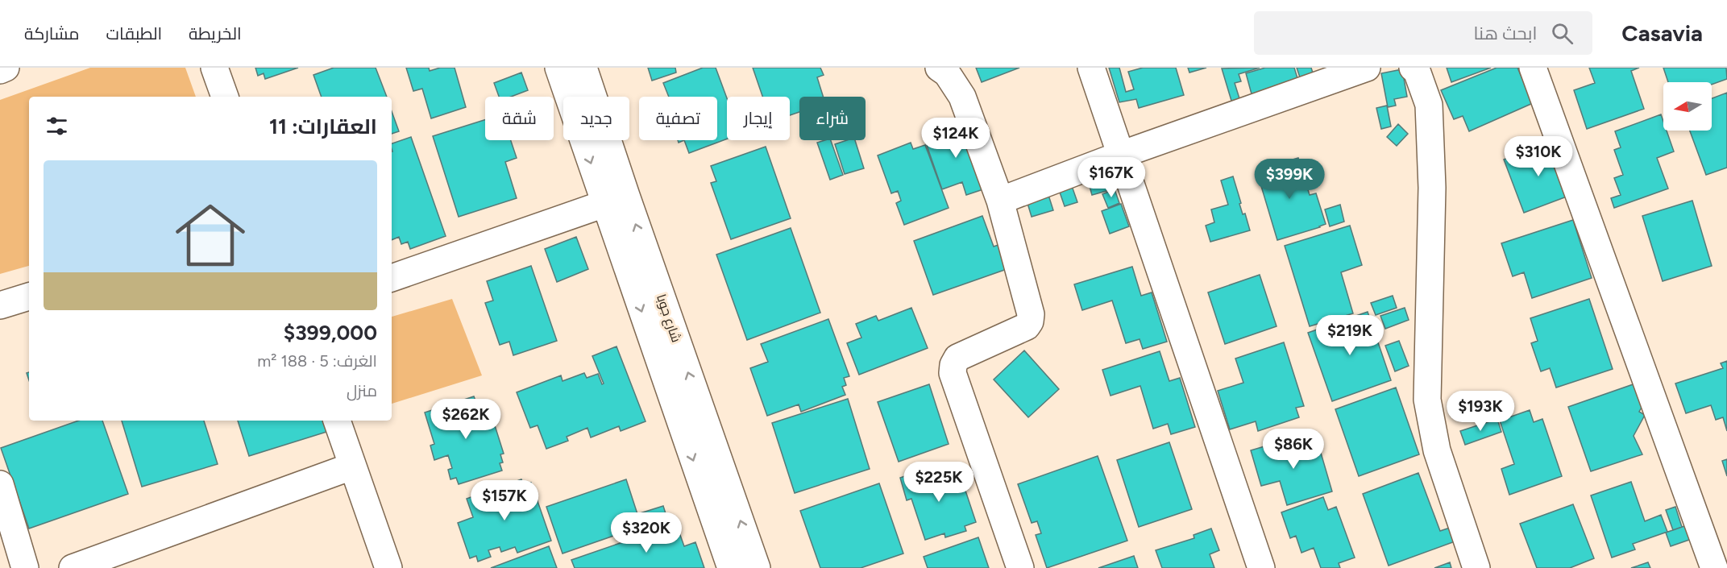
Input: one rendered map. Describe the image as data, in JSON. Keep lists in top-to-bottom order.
{
  "streets": {
    "street": ["شارع جوبا"]
  },
  "north": "left",
  "page": {
    "header": "Casavia",
    "search": "ابحث هنا",
    "nav": ["الخريطة", "الطبقات", "مشاركة"],
    "chip": [
      "شراء",
      "إيجار",
      "تصفية",
      "جديد",
      "شقة"
    ],
    "heading": "العقارات: 11",
    "price": [
      "$124K",
      "$310K",
      "$167K",
      "$399K",
      "$219K",
      "$193K",
      "$262K",
      "$86K",
      "$225K",
      "$157K",
      "$320K"
    ],
    "list": [
      {
        "name": "$399,000",
        "note": "الغرف: 5 · 188 m² · منزل"
      }
    ]
  }
}
